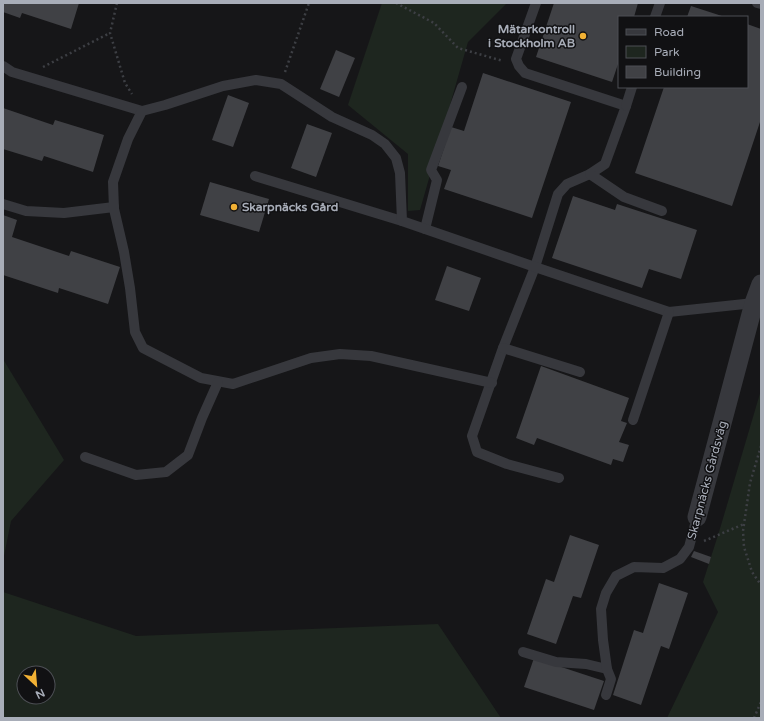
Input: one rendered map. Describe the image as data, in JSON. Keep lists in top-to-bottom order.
{
  "streets": {
    "street": ["Skarpnäcks Gårdsväg"]
  },
  "places": ["Mätarkontroll i Stockholm AB", "Skarpnäcks Gård"],
  "legend": ["Road", "Park", "Building"],
  "north": "bottom right"
}
